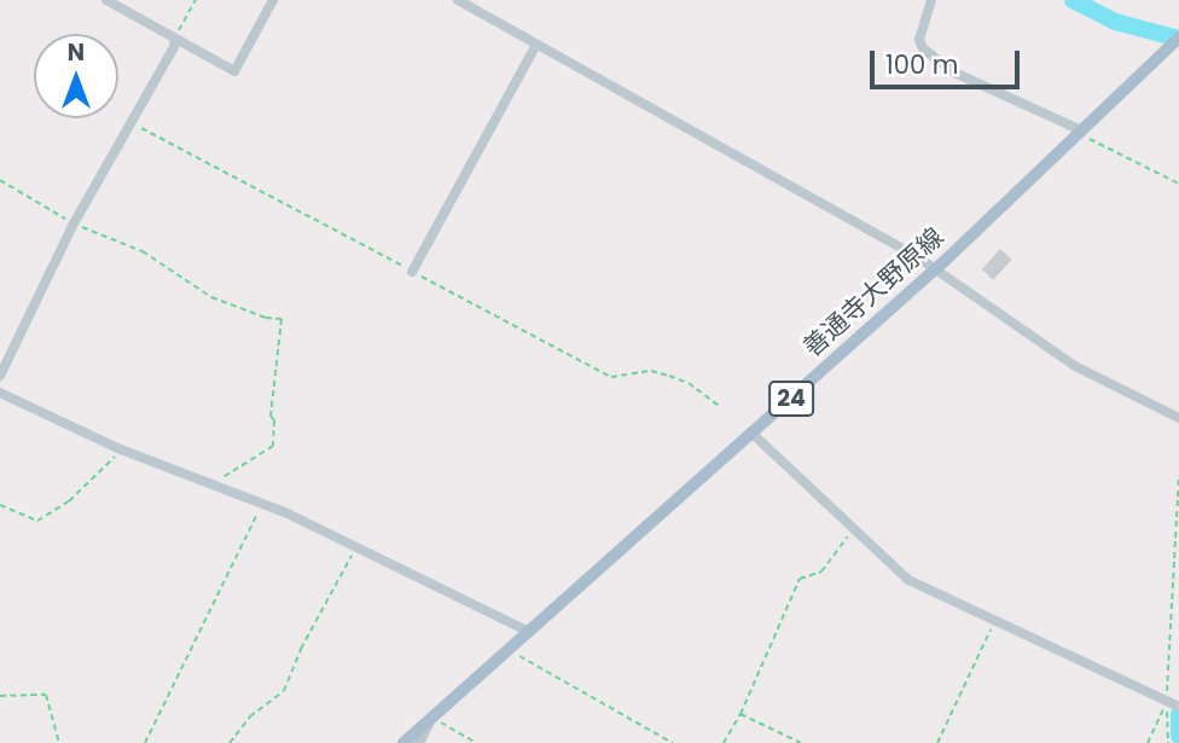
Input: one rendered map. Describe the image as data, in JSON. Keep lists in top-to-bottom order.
{
  "streets": {
    "main road": ["善通寺大野原線", "24"]
  },
  "scale_bar": "100 m",
  "north": "top"
}
